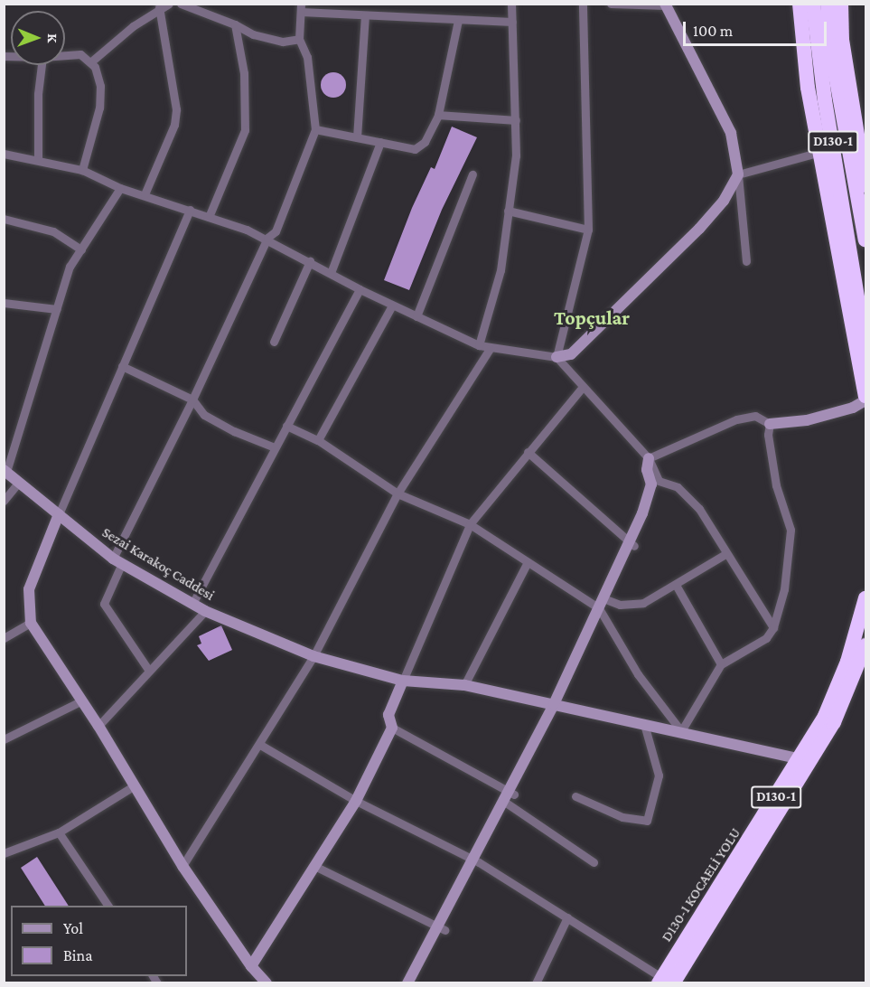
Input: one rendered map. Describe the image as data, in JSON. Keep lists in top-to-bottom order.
{
  "streets": {
    "highway": ["D130-1", "D130-1 KOCAELİ YOLU"],
    "street": ["Sezai Karakoç Caddesi"]
  },
  "crossings": [
    ["D130-1", "D130-1 KOCAELİ YOLU"],
    ["Sezai Karakoç Caddesi", "D130-1 KOCAELİ YOLU"]
  ],
  "districts": ["Topçular"],
  "legend": ["Yol", "Bina"],
  "scale_bar": "100 m",
  "north": "right"
}
